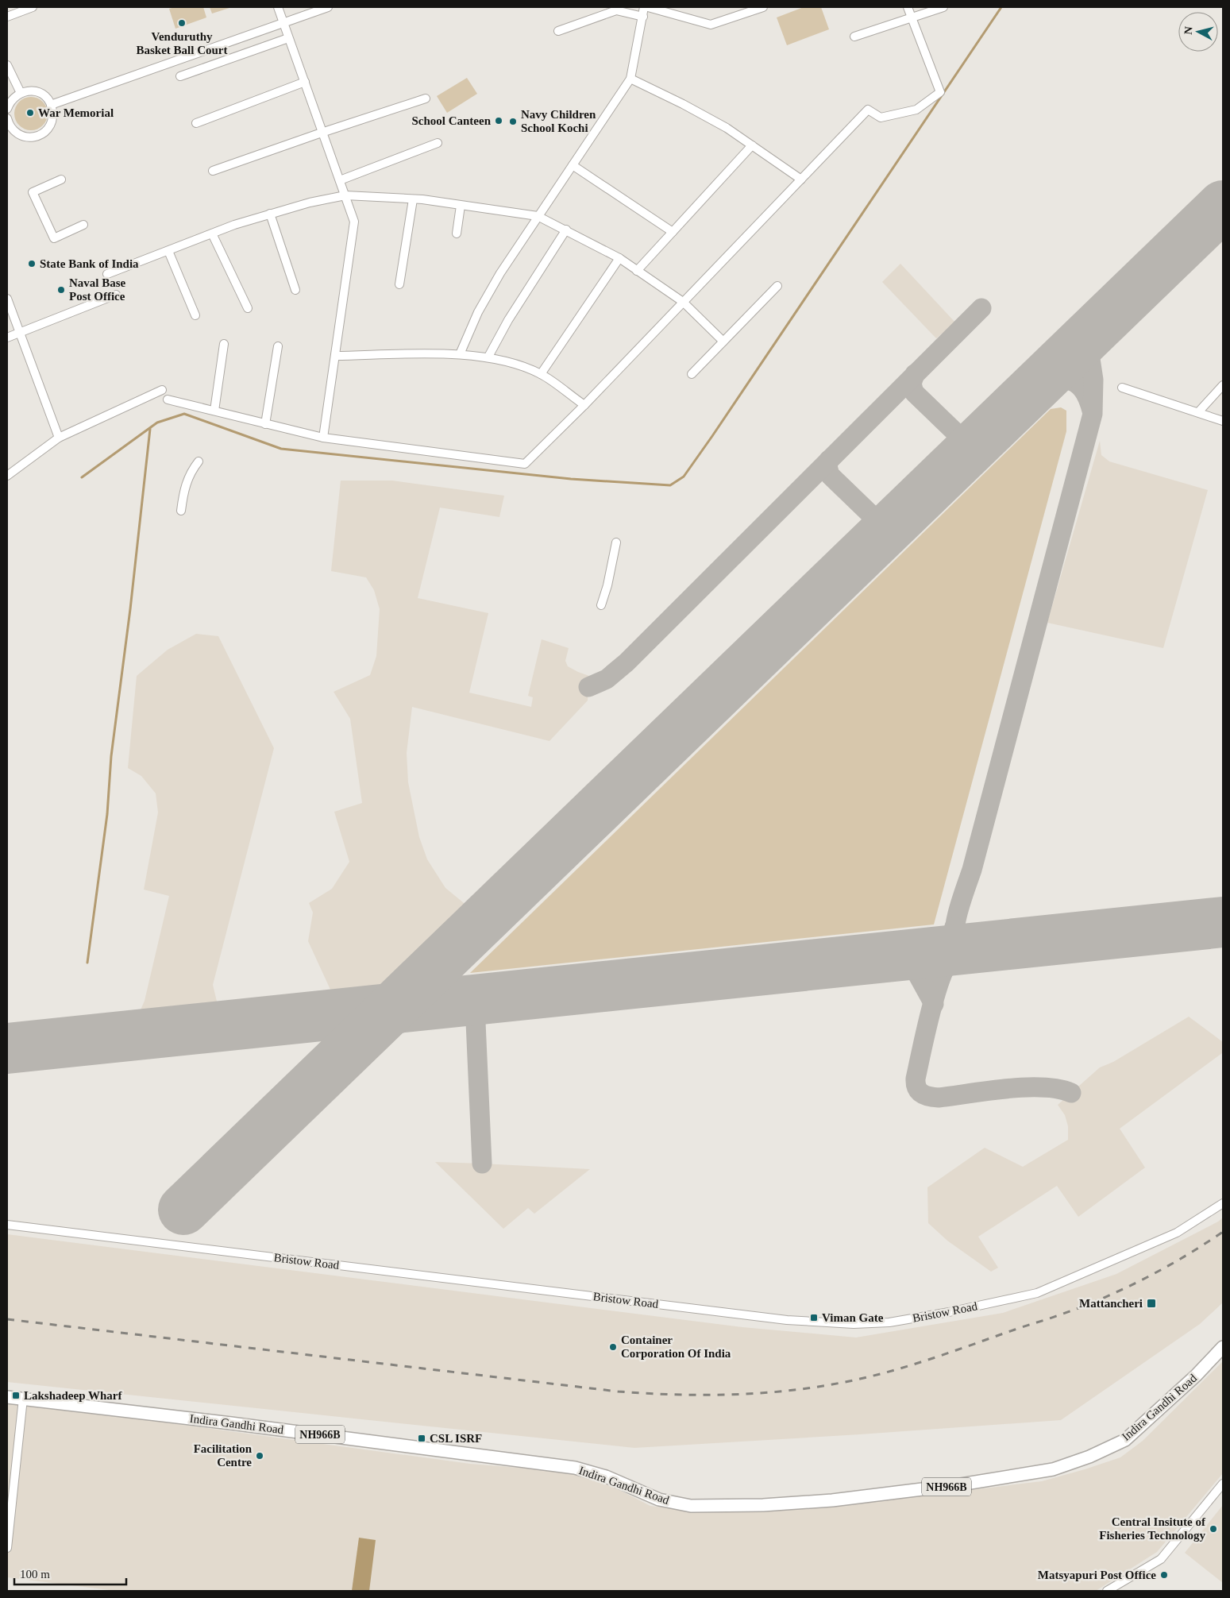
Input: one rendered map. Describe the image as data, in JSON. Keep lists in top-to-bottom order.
{
  "streets": {
    "highway": ["Indira Gandhi Road", "NH966B"],
    "street": ["Bristow Road"]
  },
  "places": {
    "other": [
      "Venduruthy Basket Ball Court",
      "War Memorial",
      "School Canteen",
      "Navy Children School Kochi",
      "State Bank of India",
      "Naval Base Post Office",
      "Container Corporation Of India",
      "Facilitation Centre",
      "Central Insitute of Fisheries Technology",
      "Matsyapuri Post Office"
    ],
    "transit": [
      "Mattancheri",
      "Viman Gate",
      "Lakshadeep Wharf",
      "CSL ISRF"
    ]
  },
  "scale_bar": "100 m",
  "north": "left"
}
